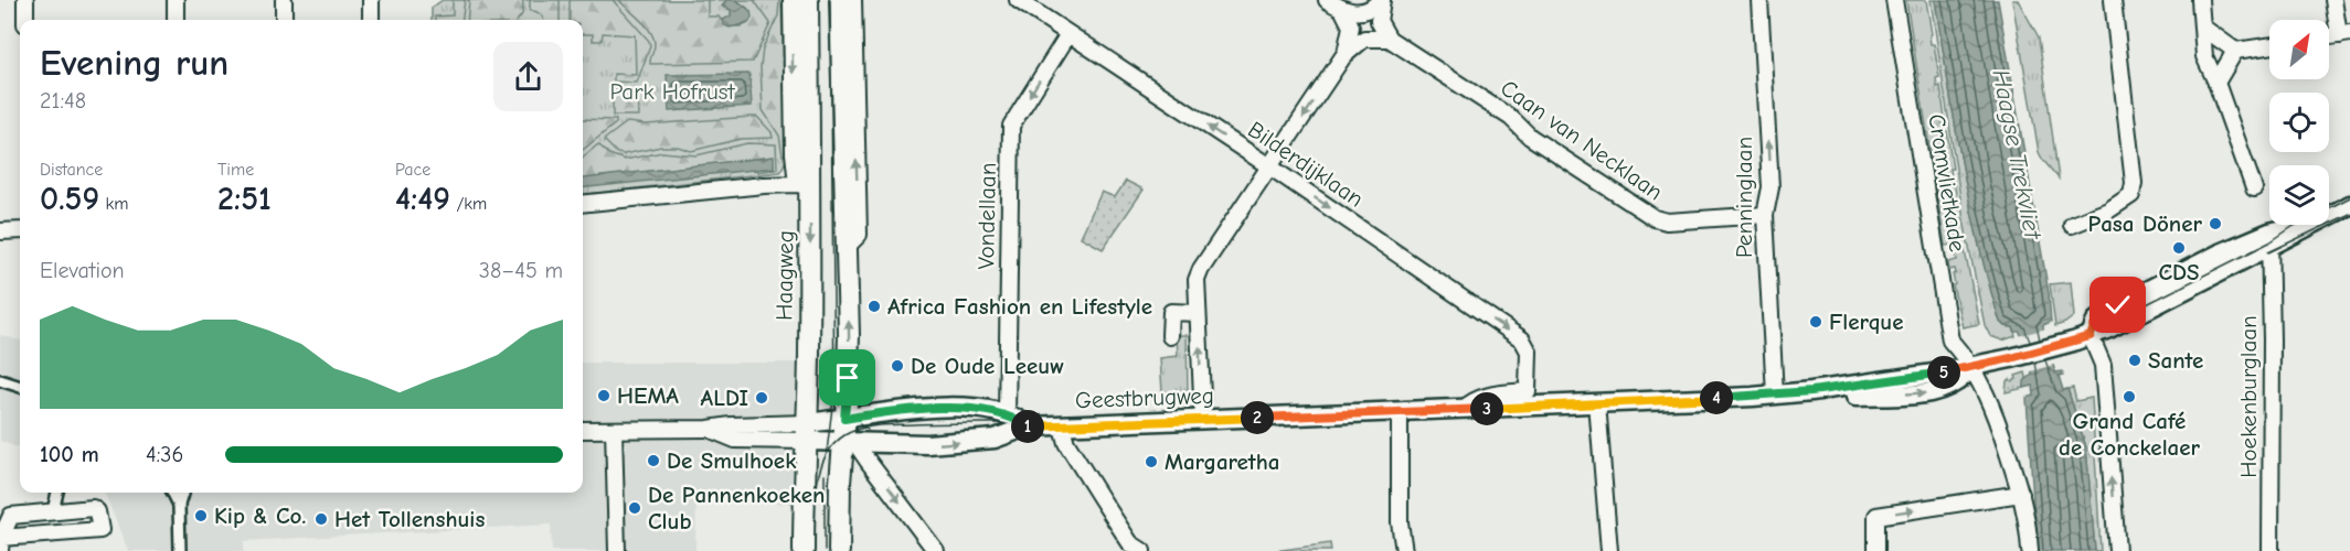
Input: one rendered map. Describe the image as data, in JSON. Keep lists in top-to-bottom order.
{
  "streets": {
    "main road": ["Haagweg"],
    "street": [
      "Caan van Necklaan",
      "Bilderdijklaan",
      "Cromvlietkade",
      "Penninglaan",
      "Vondellaan",
      "Hoekenburglaan",
      "Geestbrugweg"
    ]
  },
  "crossings": [
    ["Caan van Necklaan", "Penninglaan"],
    ["Bilderdijklaan", "Vondellaan"],
    ["Bilderdijklaan", "Geestbrugweg"],
    ["Cromvlietkade", "Geestbrugweg"],
    ["Penninglaan", "Geestbrugweg"],
    ["Vondellaan", "Geestbrugweg"],
    ["Haagweg", "Geestbrugweg"]
  ],
  "one_way": ["Penninglaan", "Vondellaan"],
  "water": ["Haagse Trekvliet"],
  "parks": ["Park Hofrust"],
  "places": [
    "Pasa Döner",
    "CDS",
    "Africa Fashion en Lifestyle",
    "Flerque",
    "Sante",
    "De Oude Leeuw",
    "HEMA",
    "Grand Café de Conckelaer",
    "ALDI",
    "De Smulhoek",
    "Margaretha",
    "De Pannenkoeken Club",
    "Kip & Co.",
    "Het Tollenshuis"
  ],
  "north": "top right",
  "page": {
    "heading": ["Evening run", "21:48"],
    "stats": [
      ["Distance", "0.59 km"],
      ["Time", "2:51"],
      ["Pace", "4:49 /km"]
    ],
    "chart": ["Elevation", "38–45 m"],
    "pins": [
      "5",
      "4",
      "3",
      "2",
      "1"
    ],
    "list": [
      {
        "name": "100 m",
        "note": "4:36"
      }
    ]
  }
}
